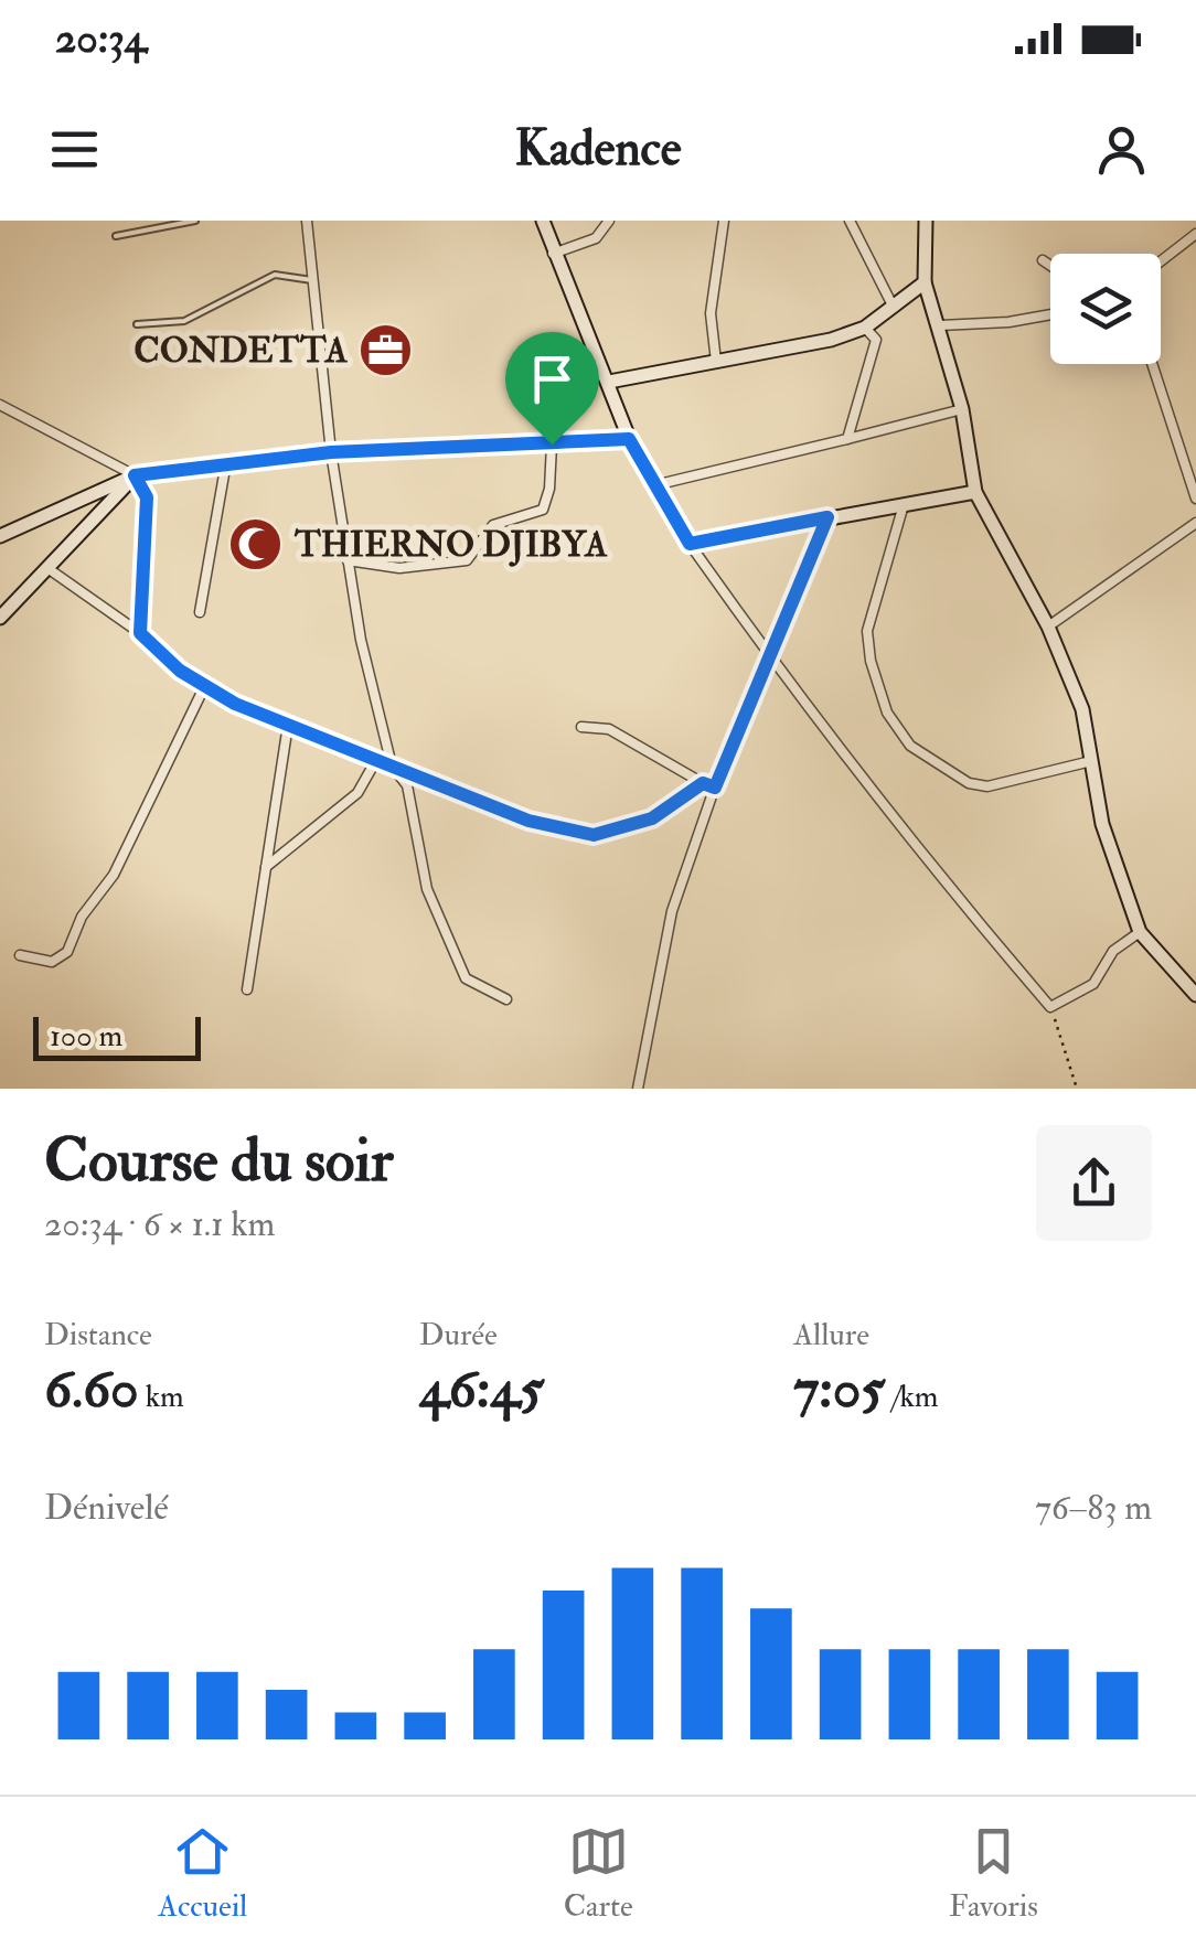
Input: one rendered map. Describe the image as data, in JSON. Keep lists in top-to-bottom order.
{
  "places": {
    "office": ["CONDETTA"],
    "mosque": ["THIERNO DJIBYA"]
  },
  "scale_bar": "100 m",
  "page": {
    "status": "20:34",
    "header": "Kadence",
    "scale": "100 m",
    "heading": ["Course du soir", "20:34 · 6 × 1.1 km"],
    "stats": [
      ["Distance", "6.60 km"],
      ["Durée", "46:45"],
      ["Allure", "7:05 /km"]
    ],
    "chart": ["Dénivelé", "76–83 m"],
    "tabs": ["Accueil", "Carte", "Favoris"]
  }
}
